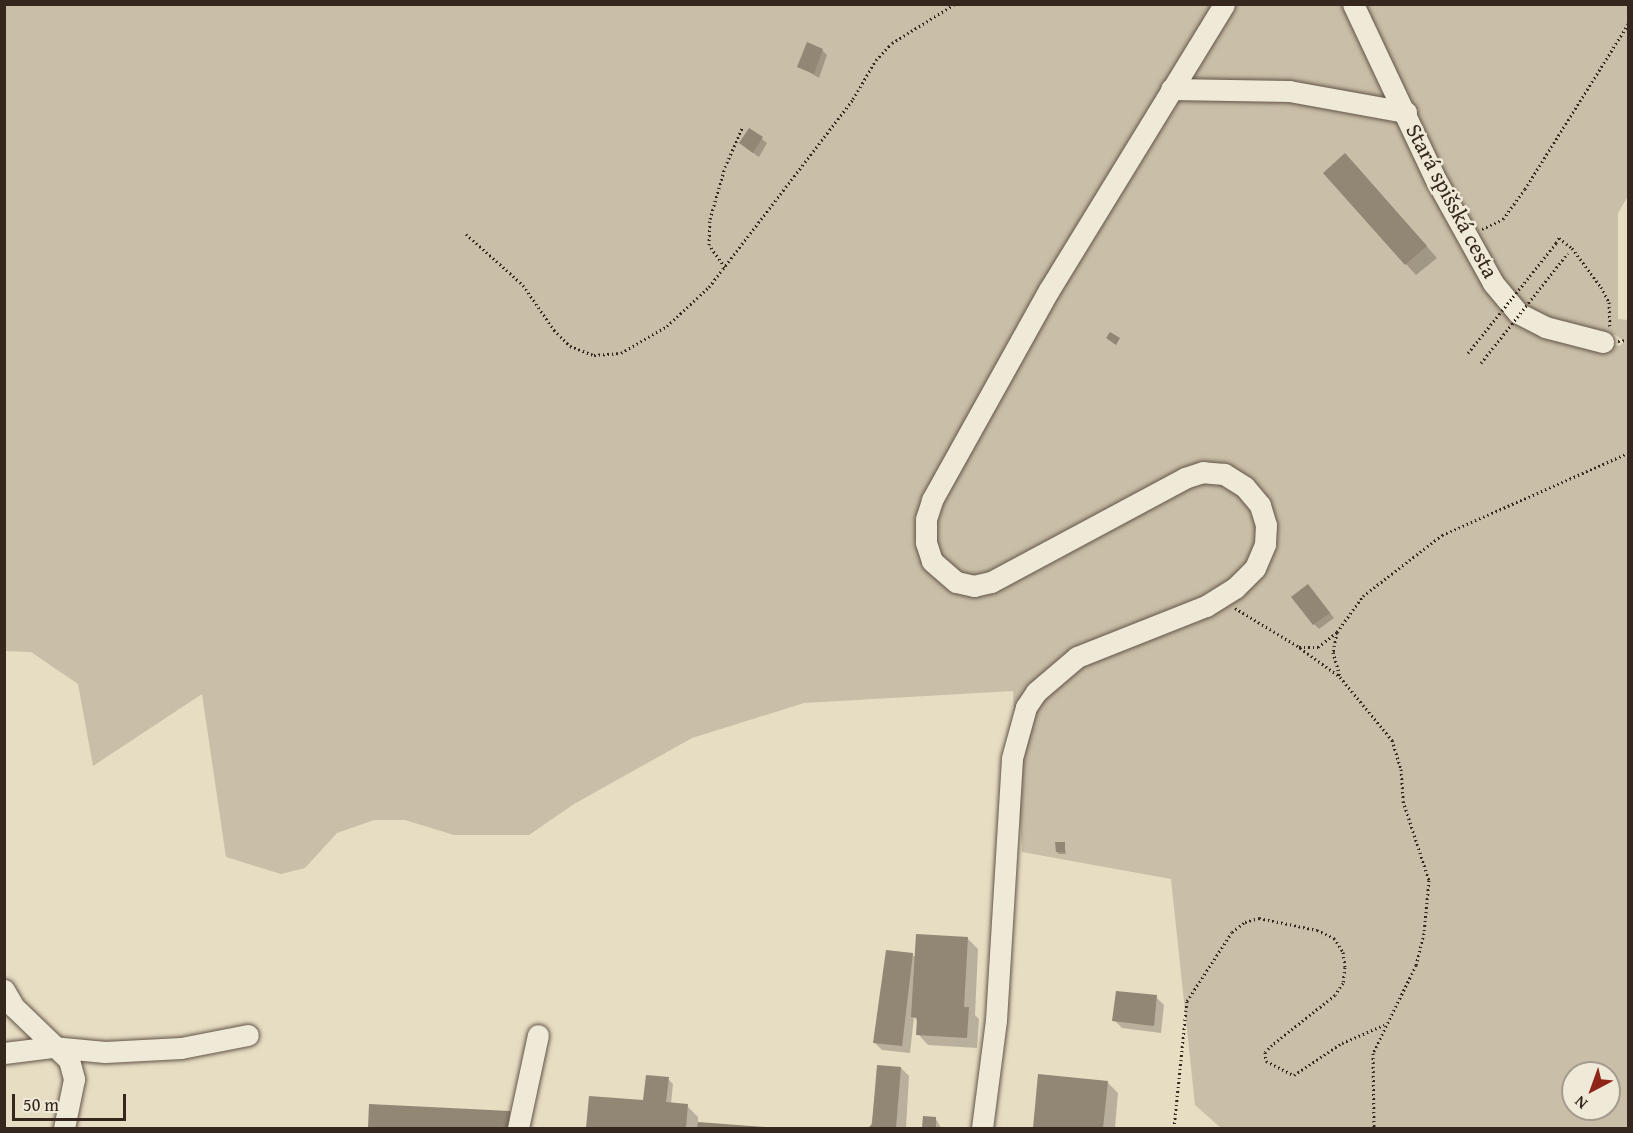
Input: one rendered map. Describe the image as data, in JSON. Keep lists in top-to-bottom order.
{
  "streets": {
    "street": ["Stará spišská cesta"]
  },
  "scale_bar": "50 m",
  "north": "bottom left"
}
